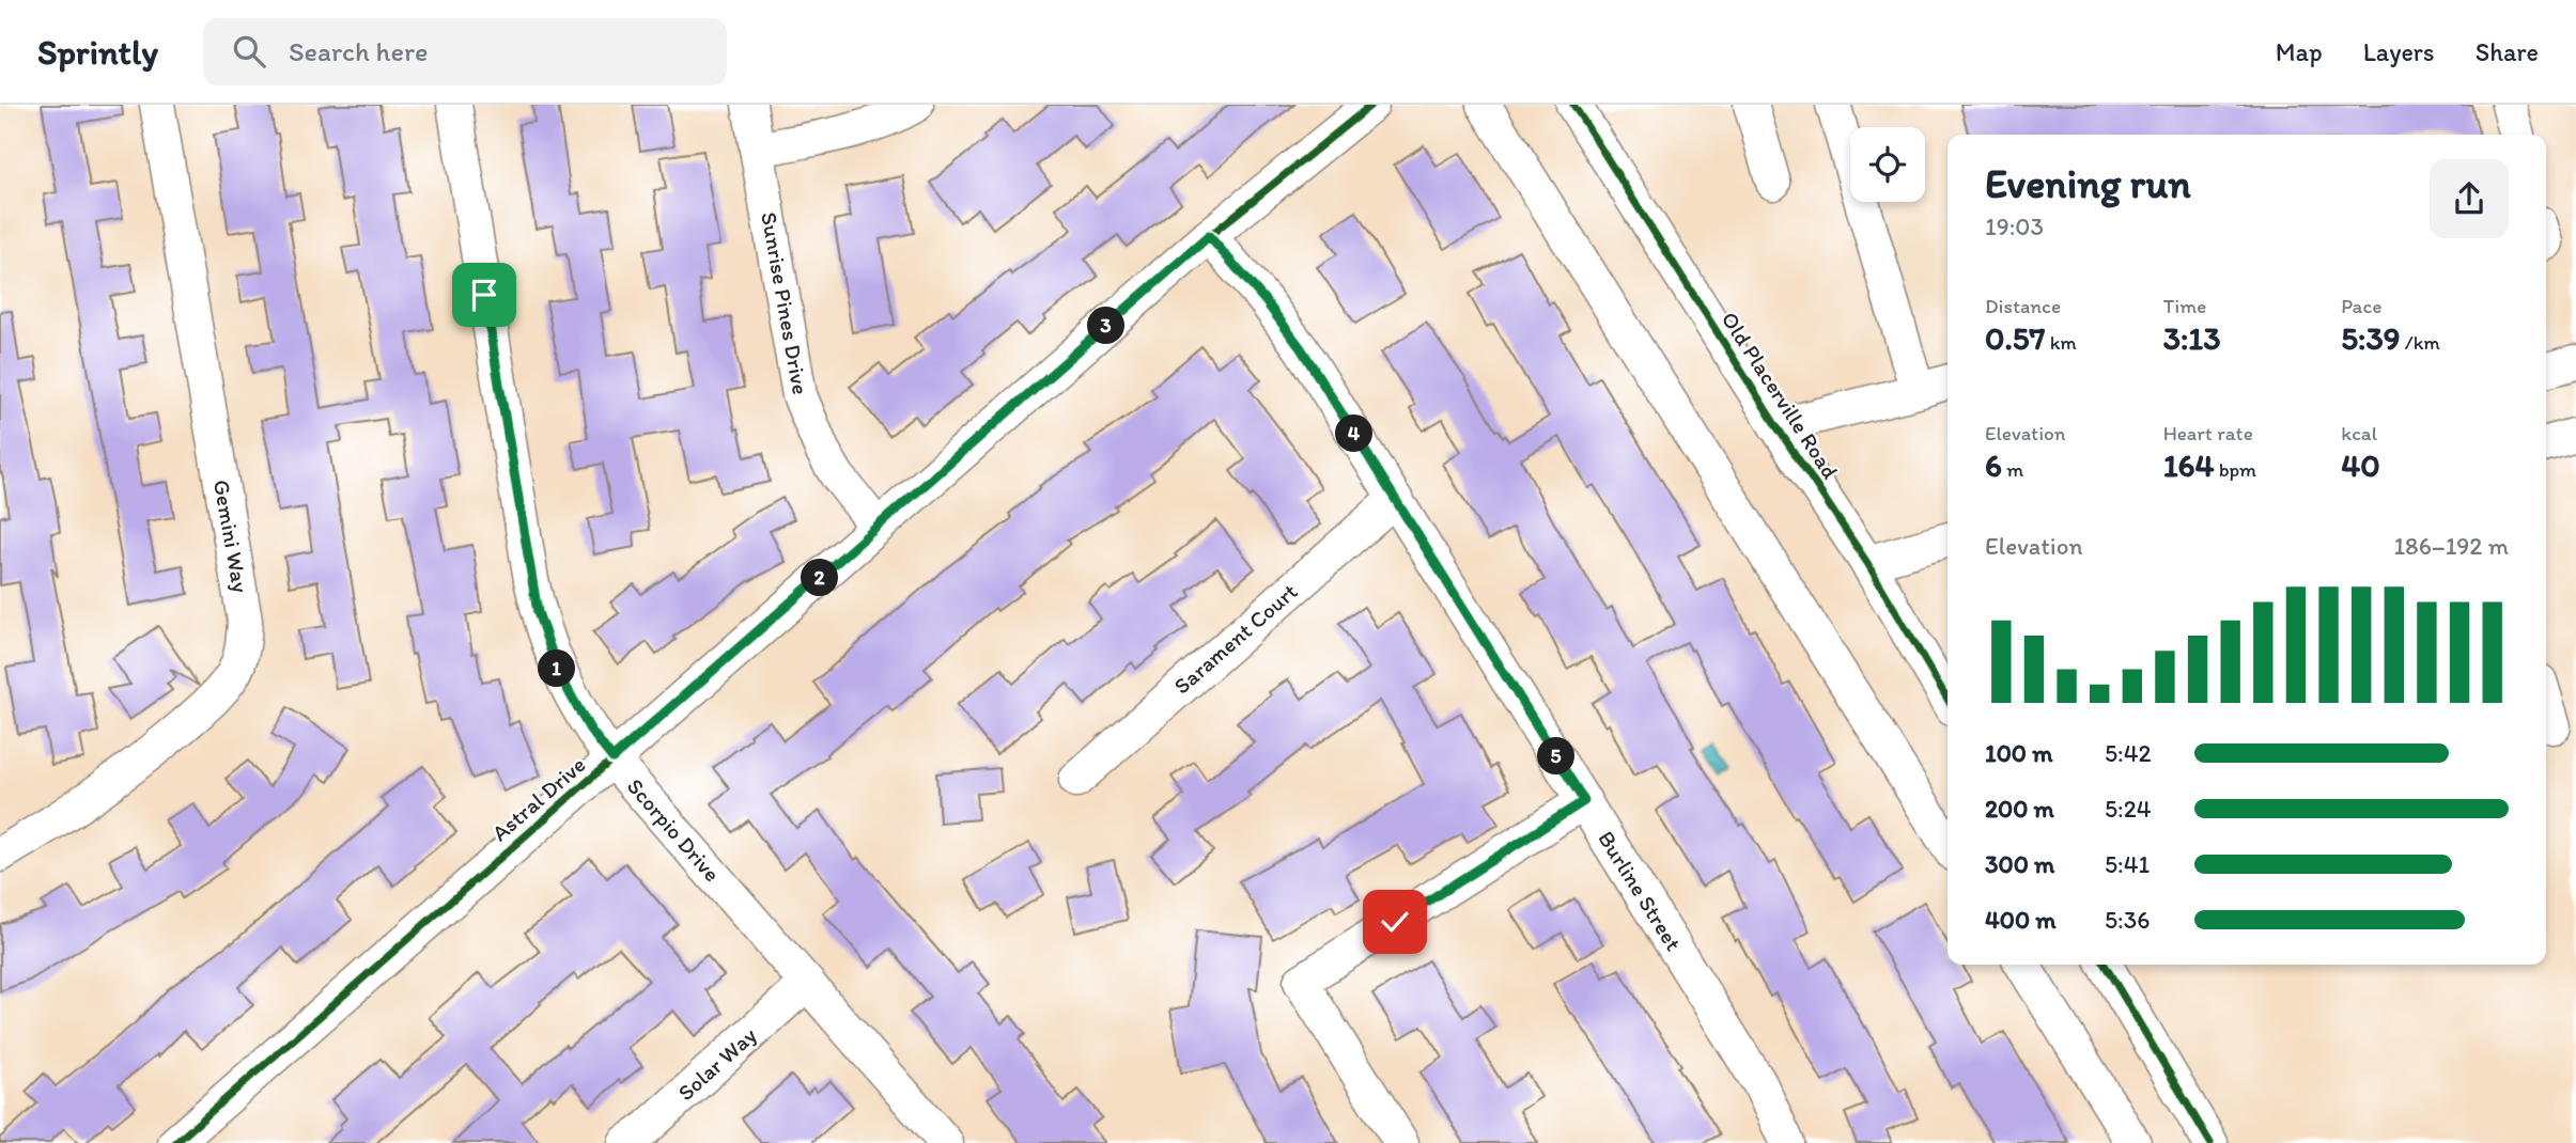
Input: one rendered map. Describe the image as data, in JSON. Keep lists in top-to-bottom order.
{
  "streets": {
    "street": [
      "Sunrise Pines Drive",
      "Old Placerville Road",
      "Gemini Way",
      "Sarament Court",
      "Astral Drive",
      "Scorpio Drive",
      "Burline Street",
      "Solar Way"
    ]
  },
  "crossings": [
    ["Sunrise Pines Drive", "Astral Drive"],
    ["Sarament Court", "Burline Street"],
    ["Astral Drive", "Scorpio Drive"],
    ["Astral Drive", "Burline Street"],
    ["Scorpio Drive", "Solar Way"]
  ],
  "page": {
    "header": "Sprintly",
    "search": "Search here",
    "nav": ["Map", "Layers", "Share"],
    "heading": ["Evening run", "19:03"],
    "stats": [
      ["Distance", "0.57 km"],
      ["Time", "3:13"],
      ["Pace", "5:39 /km"],
      ["Elevation", "6 m"],
      ["Heart rate", "164 bpm"],
      ["kcal", "40"]
    ],
    "pins": [
      "3",
      "4",
      "2",
      "1",
      "5"
    ],
    "chart": ["Elevation", "186–192 m"],
    "list": [
      {
        "name": "100 m",
        "note": "5:42"
      },
      {
        "name": "200 m",
        "note": "5:24"
      },
      {
        "name": "300 m",
        "note": "5:41"
      },
      {
        "name": "400 m",
        "note": "5:36"
      }
    ]
  }
}
